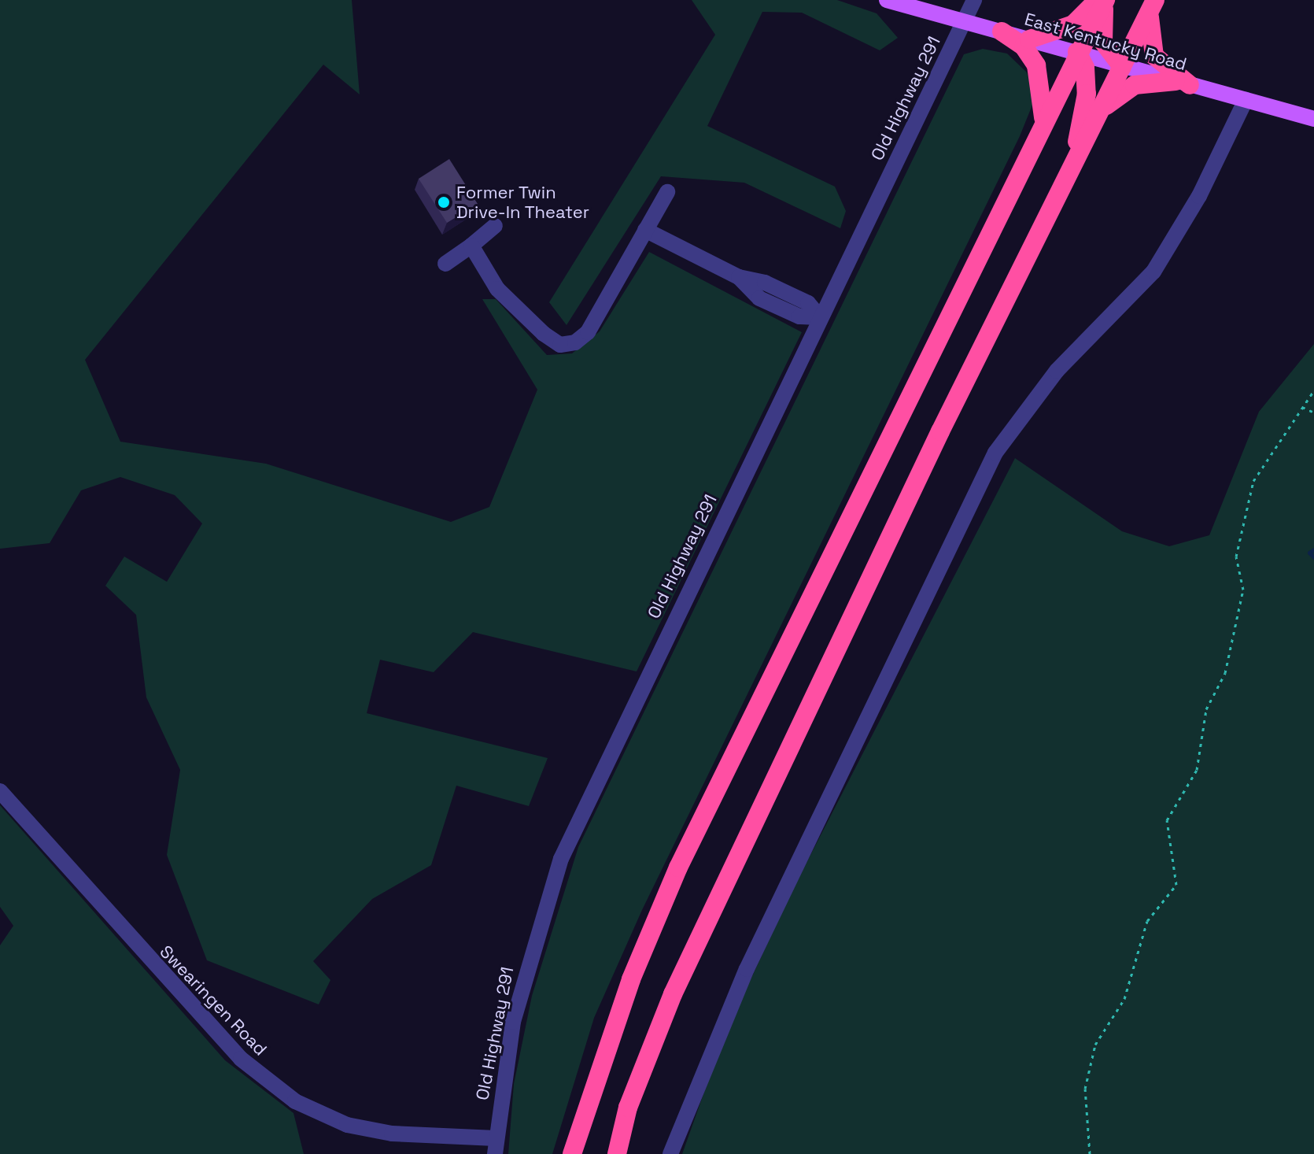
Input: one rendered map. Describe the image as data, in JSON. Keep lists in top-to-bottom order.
{
  "streets": {
    "main road": ["East Kentucky Road"],
    "street": ["Old Highway 291", "Swearingen Road"]
  },
  "crossings": [
    ["East Kentucky Road", "Old Highway 291"],
    ["Old Highway 291", "Swearingen Road"]
  ],
  "places": ["Former Twin Drive-In Theater"]
}
